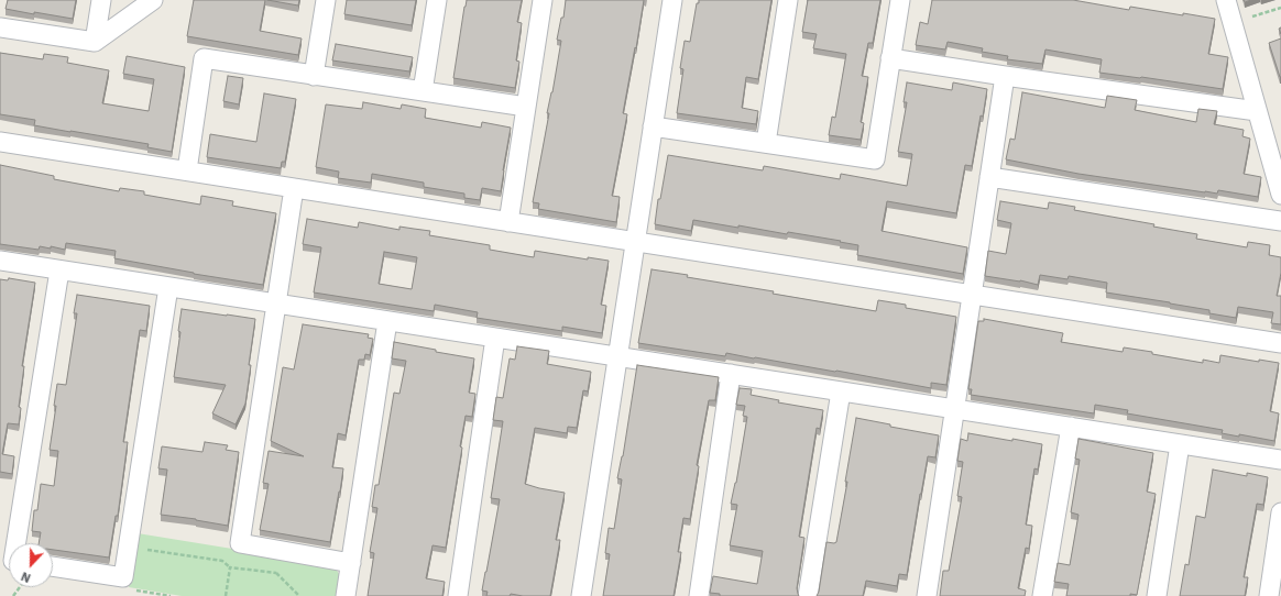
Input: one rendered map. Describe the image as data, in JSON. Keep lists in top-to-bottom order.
{
  "north": "bottom"
}
